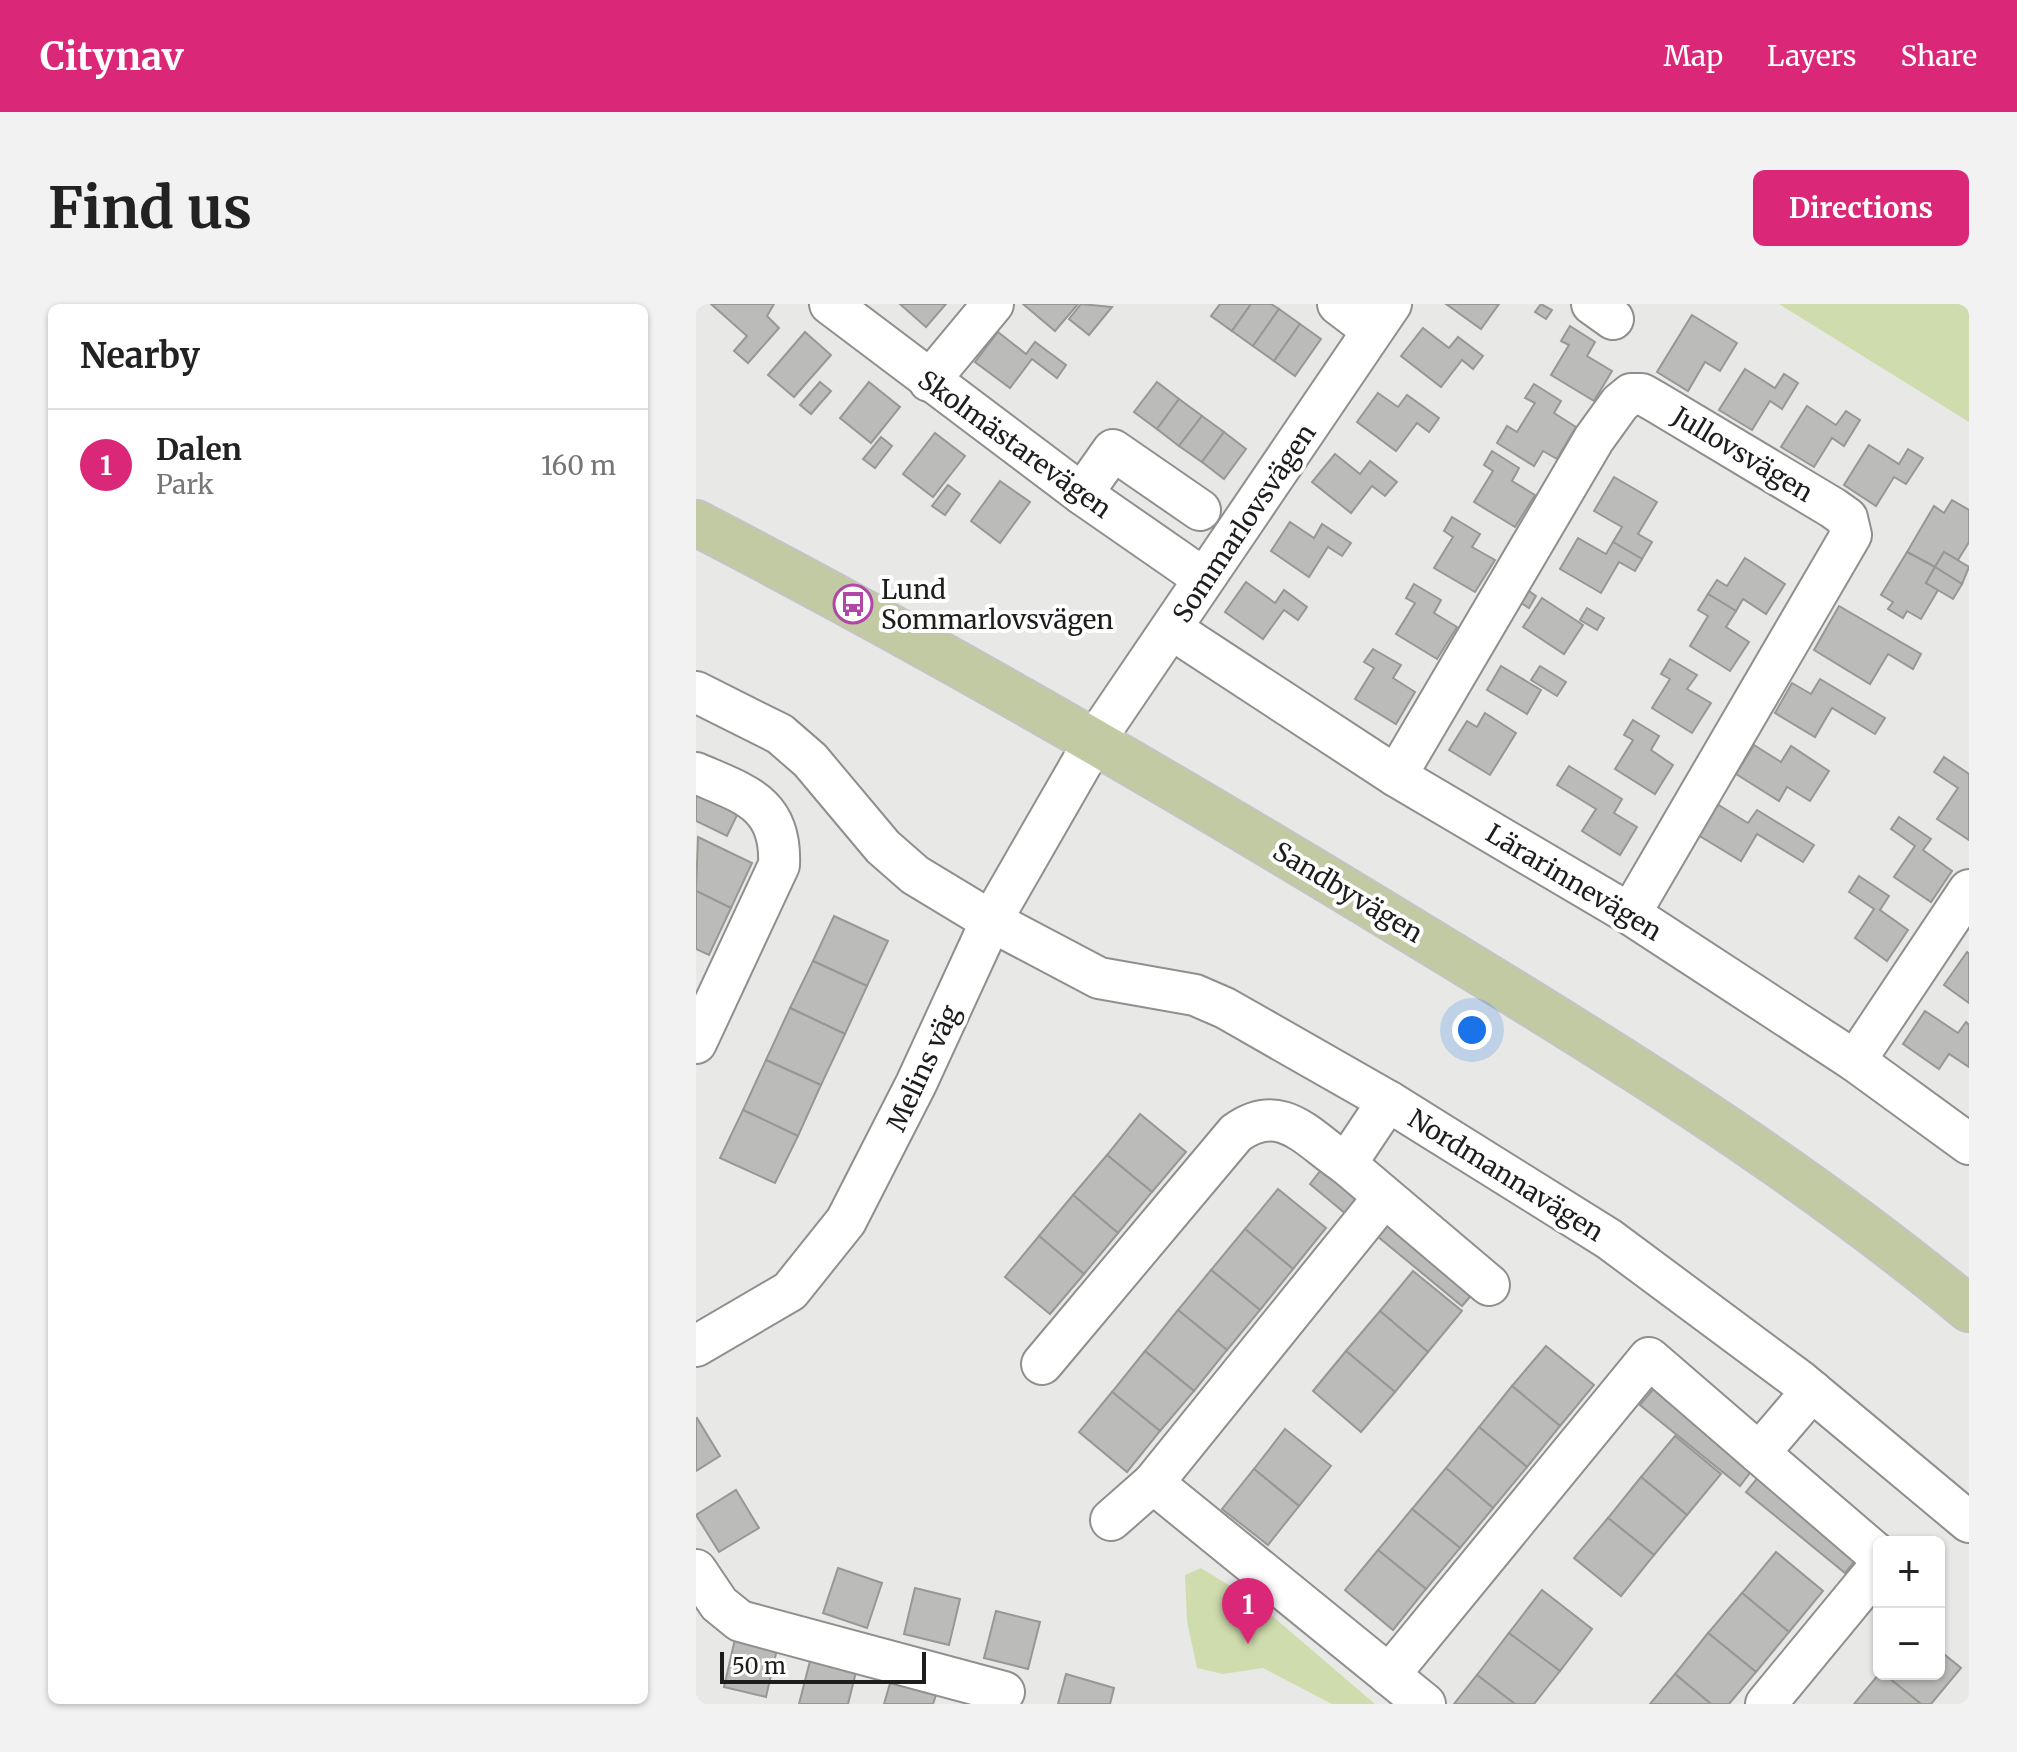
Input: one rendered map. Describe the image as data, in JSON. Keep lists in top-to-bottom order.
{
  "streets": {
    "main road": ["Sandbyvägen"],
    "street": [
      "Skolmästarevägen",
      "Jullovsvägen",
      "Sommarlovsvägen",
      "Lärarinnevägen",
      "Melins väg",
      "Nordmannavägen"
    ]
  },
  "crossings": [
    ["Skolmästarevägen", "Sommarlovsvägen"],
    ["Jullovsvägen", "Lärarinnevägen"],
    ["Sommarlovsvägen", "Lärarinnevägen"],
    ["Sommarlovsvägen", "Sandbyvägen"],
    ["Sommarlovsvägen", "Melins väg"],
    ["Sandbyvägen", "Melins väg"],
    ["Melins väg", "Nordmannavägen"]
  ],
  "places": {
    "bus stop": ["Lund Sommarlovsvägen"]
  },
  "scale_bar": "50 m",
  "page": {
    "header": "Citynav",
    "nav": ["Map", "Layers", "Share"],
    "buttons": "Directions",
    "title": "Find us",
    "heading": "Nearby",
    "list": [
      {
        "mark": "1",
        "name": "Dalen",
        "note": "Park",
        "value": "160 m"
      }
    ],
    "map_buttons": ["+", "−"],
    "pins": "1",
    "scale": "50 m"
  }
}
